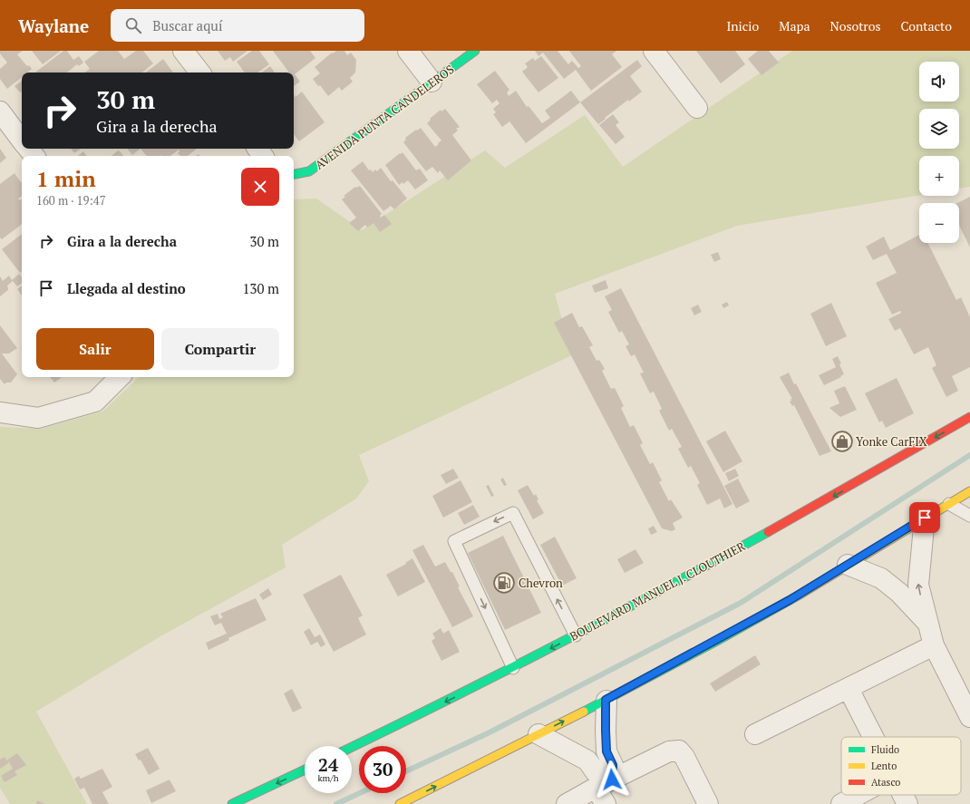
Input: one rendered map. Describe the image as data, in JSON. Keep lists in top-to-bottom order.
{
  "streets": {
    "main road": ["AVENIDA PUNTA CANDELEROS", "BOULEVARD MANUEL J. CLOUTHIER"]
  },
  "places": {
    "shop": ["Yonke CarFIX"],
    "fuel station": ["Chevron"]
  },
  "legend": ["Fluido", "Lento", "Atasco"],
  "page": {
    "header": "Waylane",
    "search": "Buscar aquí",
    "nav": [
      "Inicio",
      "Mapa",
      "Nosotros",
      "Contacto"
    ],
    "map_buttons": ["+", "−"],
    "turn": ["30 m", "Gira a la derecha"],
    "heading": ["1 min", "160 m · 19:47"],
    "list": [
      {
        "name": "Gira a la derecha",
        "value": "30 m"
      },
      {
        "name": "Llegada al destino",
        "value": "130 m"
      }
    ],
    "buttons": ["Salir", "Compartir"],
    "speed": "24 km/h",
    "limit": "30"
  }
}
